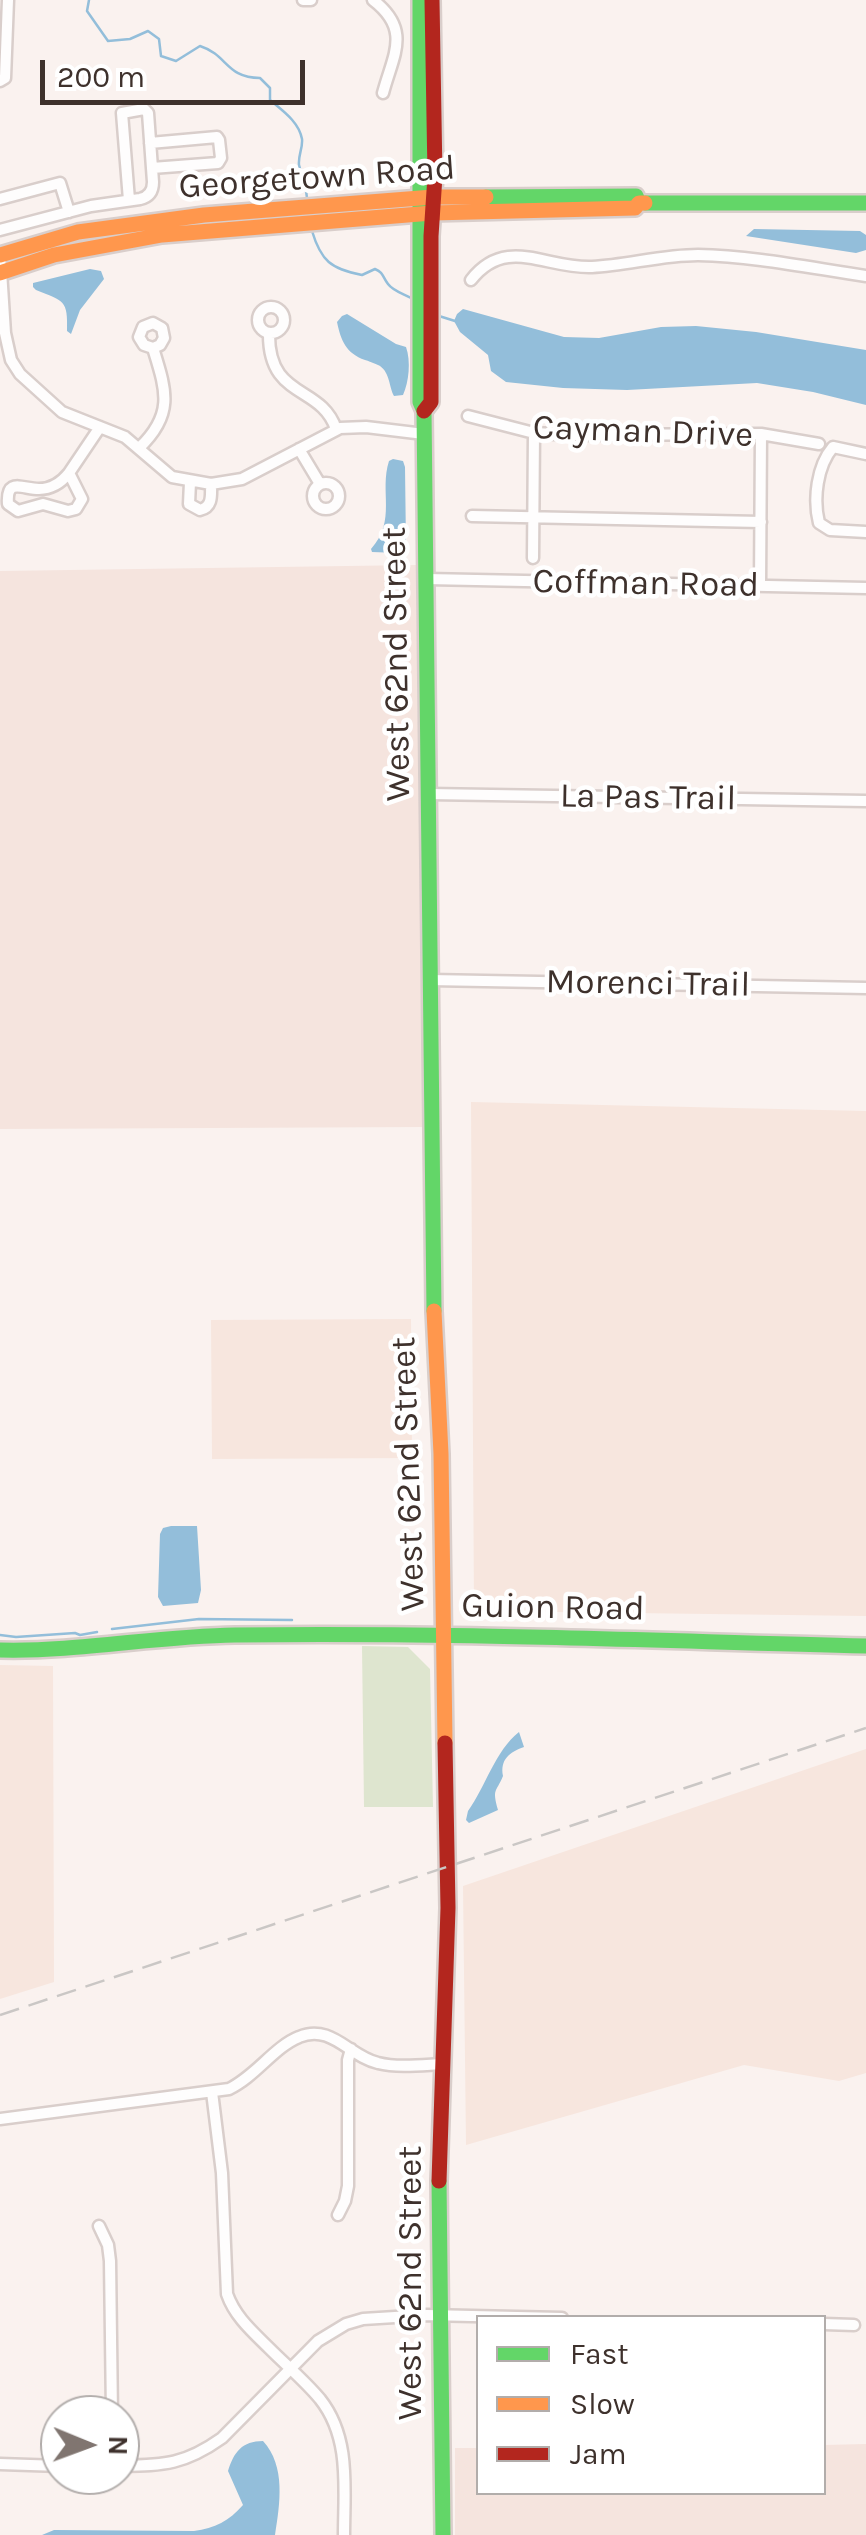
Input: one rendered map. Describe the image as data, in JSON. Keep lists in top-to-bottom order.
{
  "streets": {
    "street": [
      "Georgetown Road",
      "Cayman Drive",
      "Coffman Road",
      "West 62nd Street",
      "La Pas Trail",
      "Morenci Trail",
      "Guion Road"
    ]
  },
  "crossings": [
    ["Georgetown Road", "West 62nd Street"],
    ["Coffman Road", "West 62nd Street"],
    ["West 62nd Street", "La Pas Trail"],
    ["West 62nd Street", "Morenci Trail"],
    ["West 62nd Street", "Guion Road"]
  ],
  "legend": ["Fast", "Slow", "Jam"],
  "scale_bar": "200 m",
  "north": "right"
}
